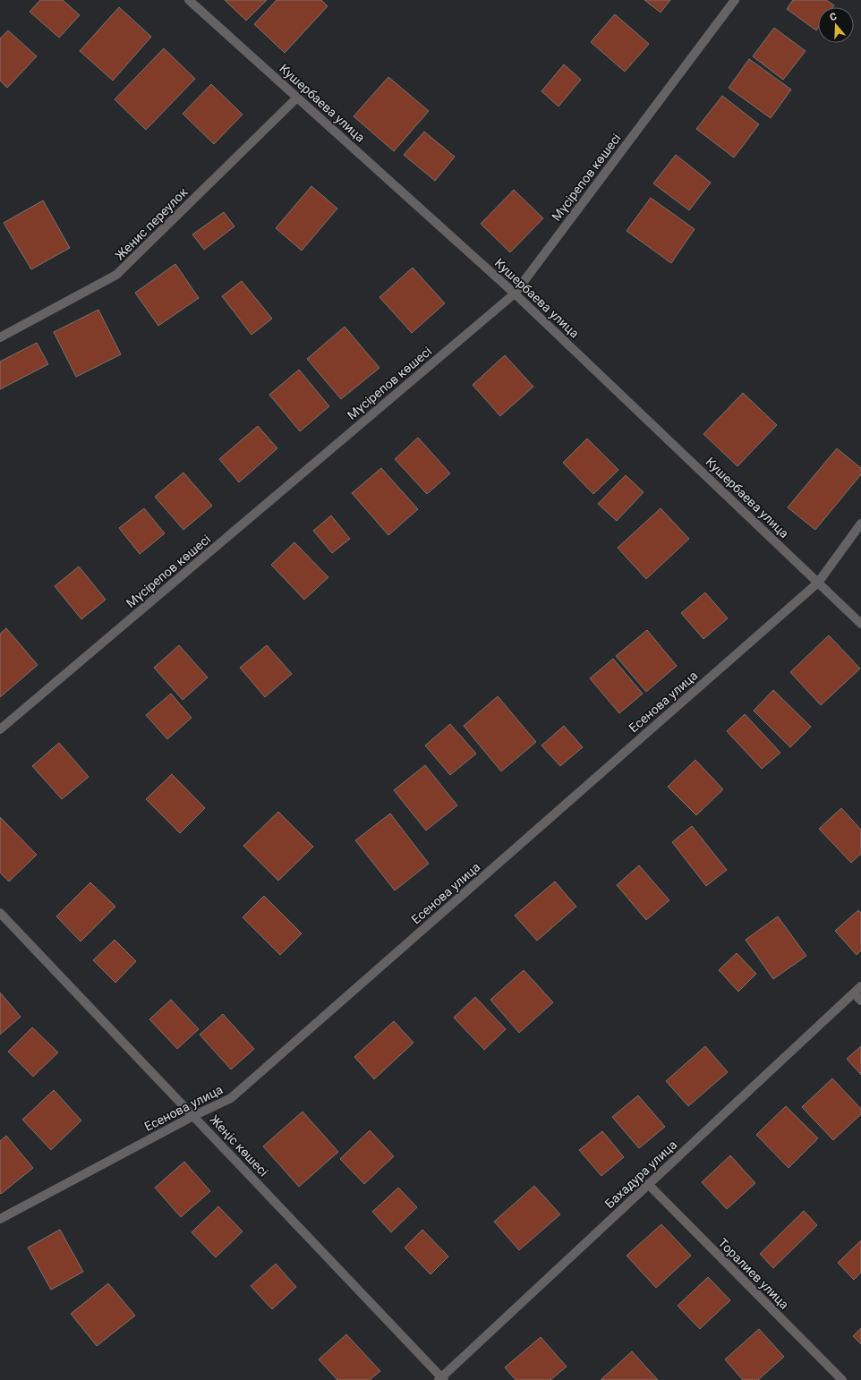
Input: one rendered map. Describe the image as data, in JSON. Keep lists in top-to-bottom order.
{
  "streets": {
    "street": [
      "Кушербаева улица",
      "Мүсірепов көшесі",
      "Женис переулок",
      "Есенова улица",
      "Жеңіс көшесі",
      "Бахадура улица",
      "Торалиев улица"
    ]
  },
  "crossings": [
    ["Кушербаева улица", "Мүсірепов көшесі"],
    ["Кушербаева улица", "Женис переулок"],
    ["Кушербаева улица", "Есенова улица"],
    ["Есенова улица", "Жеңіс көшесі"],
    ["Жеңіс көшесі", "Бахадура улица"],
    ["Бахадура улица", "Торалиев улица"]
  ],
  "north": "top"
}
